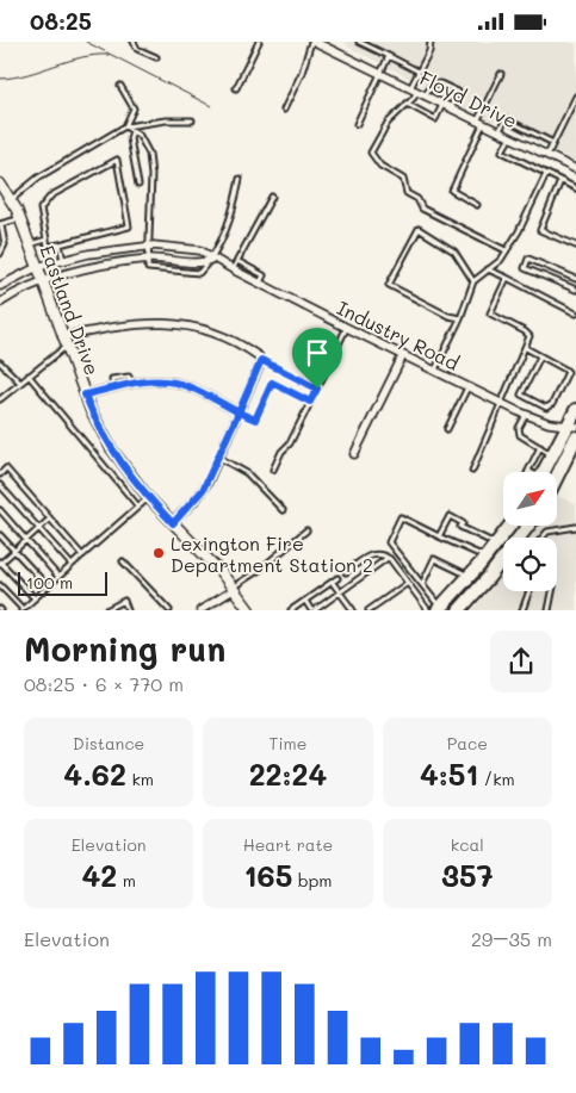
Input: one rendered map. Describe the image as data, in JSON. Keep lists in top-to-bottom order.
{
  "streets": {
    "street": ["Floyd Drive", "Eastland Drive", "Industry Road"]
  },
  "crossings": [
    ["Eastland Drive", "Industry Road"]
  ],
  "places": ["Lexington Fire Department Station 2"],
  "scale_bar": "100 m",
  "north": "top right",
  "page": {
    "status": "08:25",
    "scale": "100 m",
    "heading": ["Morning run", "08:25 · 6 × 770 m"],
    "stats": [
      ["Distance", "4.62 km"],
      ["Time", "22:24"],
      ["Pace", "4:51 /km"],
      ["Elevation", "42 m"],
      ["Heart rate", "165 bpm"],
      ["kcal", "357"]
    ],
    "chart": ["Elevation", "29–35 m"]
  }
}
